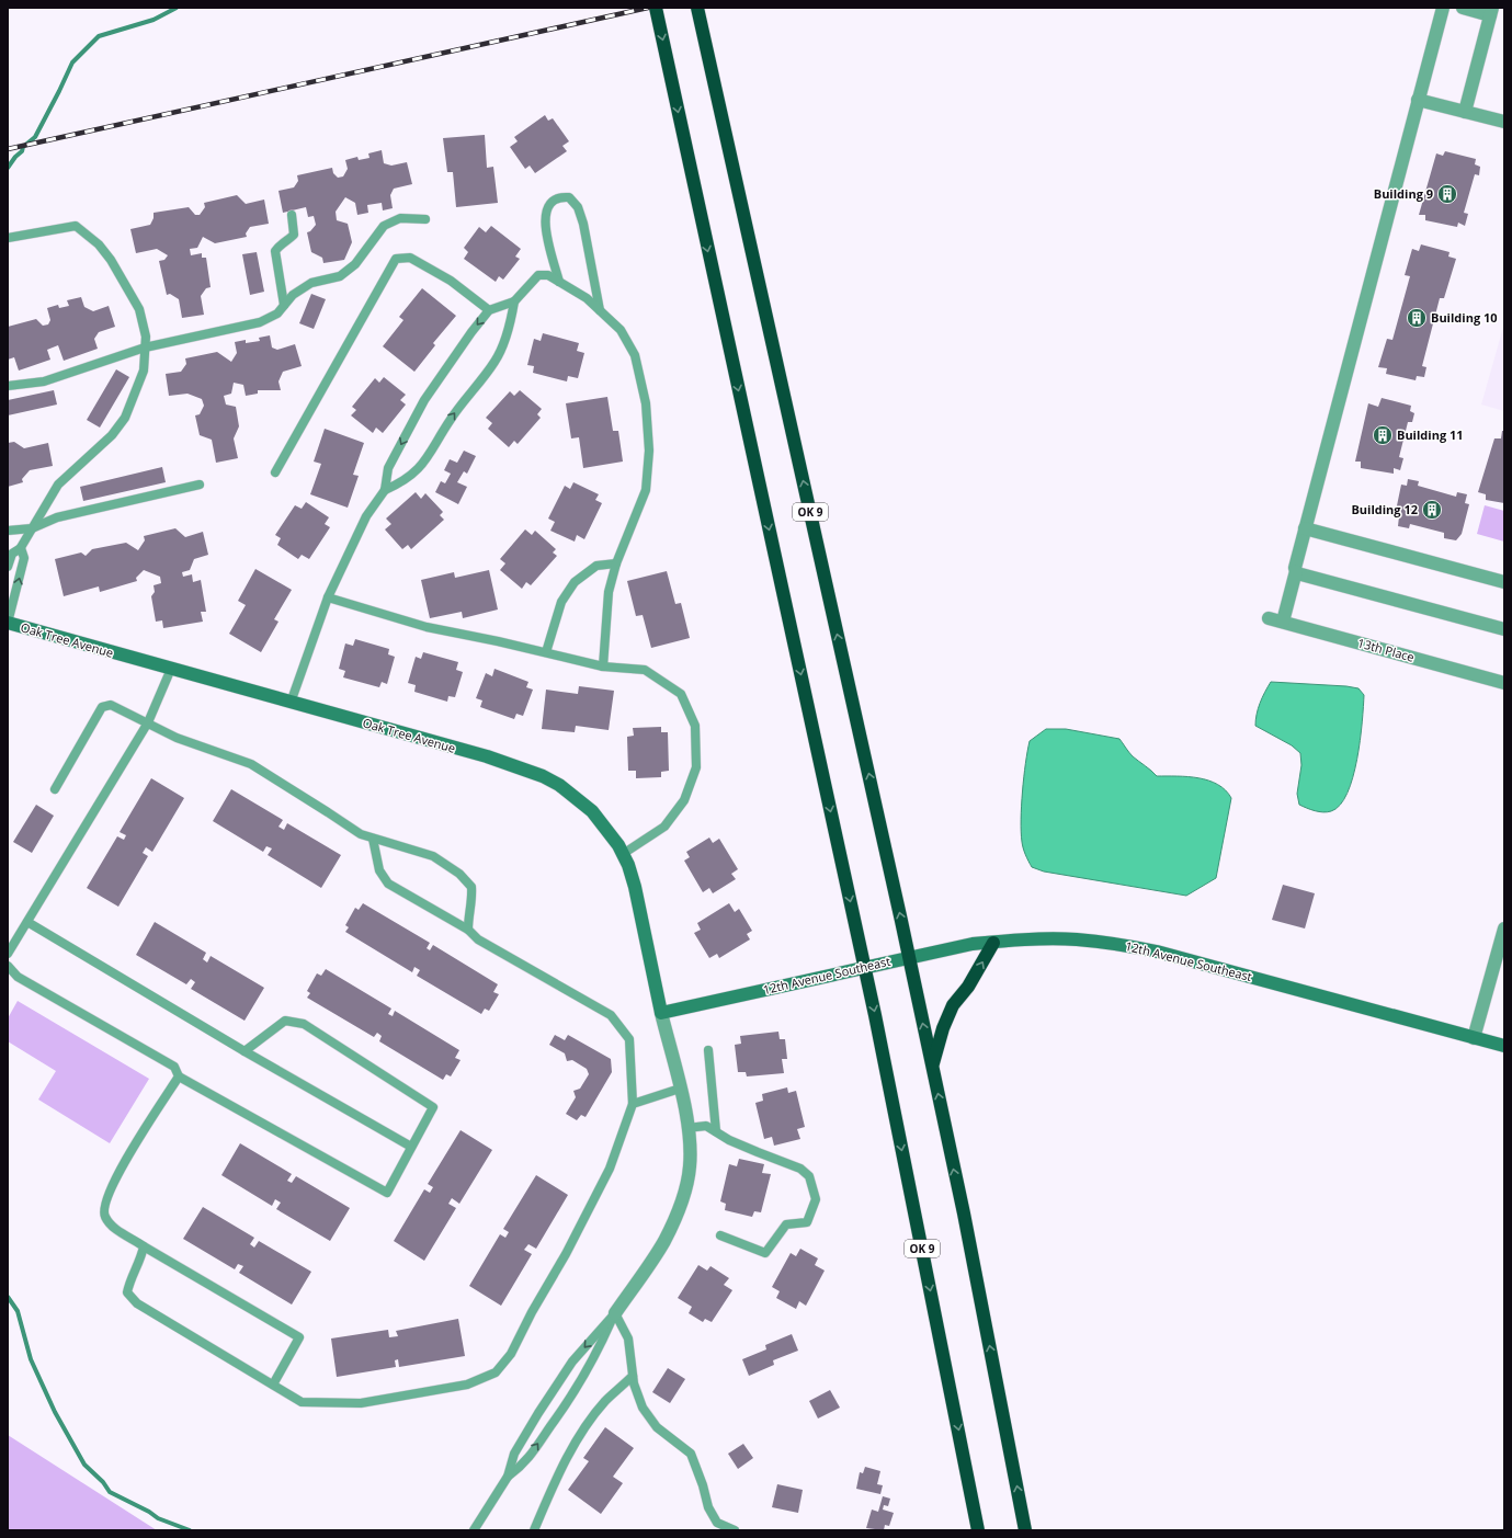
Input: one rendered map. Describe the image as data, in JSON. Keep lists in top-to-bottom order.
{
  "streets": {
    "highway": ["OK 9"],
    "street": ["Oak Tree Avenue", "13th Place", "12th Avenue Southeast"]
  },
  "crossings": [
    ["OK 9", "12th Avenue Southeast"],
    ["Oak Tree Avenue", "12th Avenue Southeast"]
  ],
  "places": {
    "building": [
      "Building 9",
      "Building 10",
      "Building 11",
      "Building 12"
    ]
  }
}
